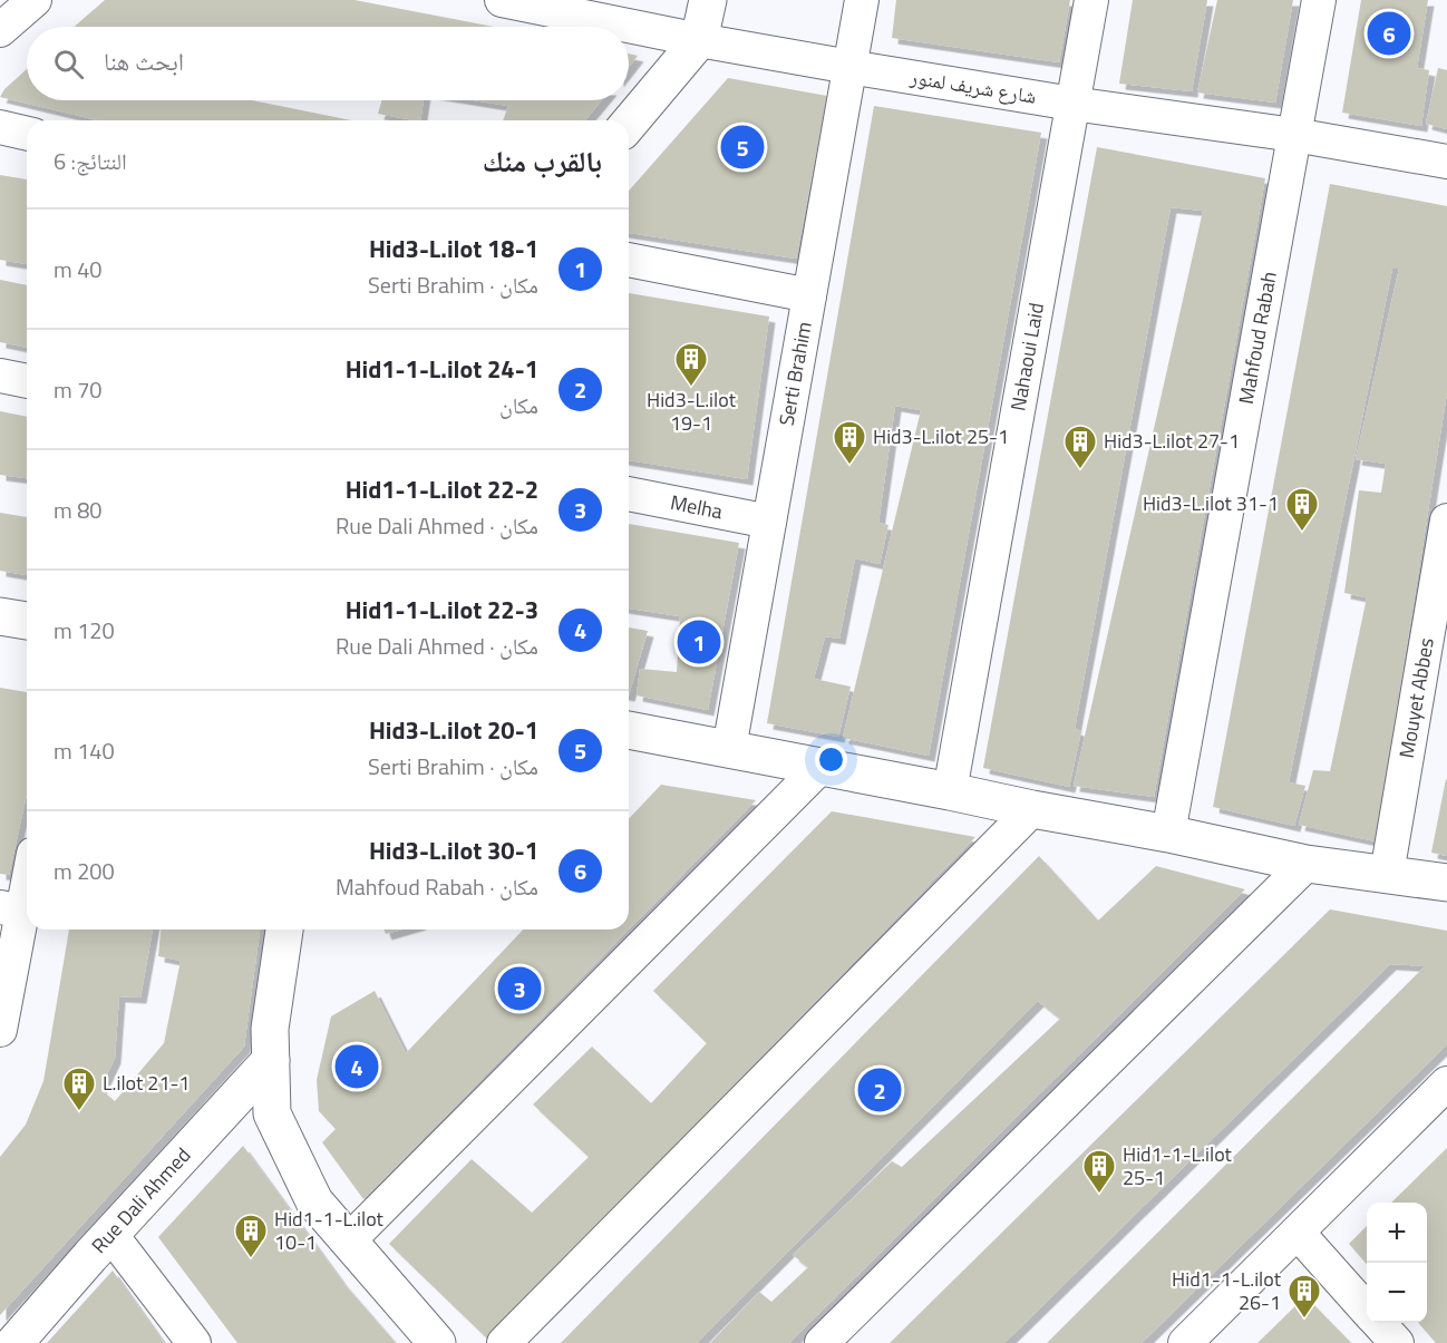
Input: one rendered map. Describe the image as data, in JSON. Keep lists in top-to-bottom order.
{
  "streets": {
    "street": [
      "شارع شريف لمنور",
      "Mahfoud Rabah",
      "Nahaoui Laid",
      "Serti Brahim",
      "Melha",
      "Mouyet Abbes",
      "Rue Dali Ahmed"
    ]
  },
  "crossings": [
    ["شارع شريف لمنور", "Mahfoud Rabah"],
    ["شارع شريف لمنور", "Nahaoui Laid"],
    ["شارع شريف لمنور", "Serti Brahim"],
    ["Serti Brahim", "Melha"]
  ],
  "places": {
    "building": [
      "Hid3-L.ilot 19-1",
      "Hid3-L.ilot 25-1",
      "Hid3-L.ilot 27-1",
      "Hid3-L.ilot 31-1",
      "L.ilot 21-1",
      "Hid1-1-L.ilot 25-1",
      "Hid1-1-L.ilot 10-1",
      "Hid1-1-L.ilot 26-1"
    ]
  },
  "page": {
    "pins": [
      "6",
      "5",
      "1",
      "3",
      "4",
      "2"
    ],
    "search": "ابحث هنا",
    "heading": ["بالقرب منك", "النتائج: 6"],
    "list": [
      {
        "mark": "1",
        "name": "Hid3-L.ilot 18-1",
        "note": "مكان · Serti Brahim",
        "value": "40 m"
      },
      {
        "mark": "2",
        "name": "Hid1-1-L.ilot 24-1",
        "note": "مكان",
        "value": "70 m"
      },
      {
        "mark": "3",
        "name": "Hid1-1-L.ilot 22-2",
        "note": "مكان · Rue Dali Ahmed",
        "value": "80 m"
      },
      {
        "mark": "4",
        "name": "Hid1-1-L.ilot 22-3",
        "note": "مكان · Rue Dali Ahmed",
        "value": "120 m"
      },
      {
        "mark": "5",
        "name": "Hid3-L.ilot 20-1",
        "note": "مكان · Serti Brahim",
        "value": "140 m"
      },
      {
        "mark": "6",
        "name": "Hid3-L.ilot 30-1",
        "note": "مكان · Mahfoud Rabah",
        "value": "200 m"
      }
    ],
    "map_buttons": ["+", "−"]
  }
}
